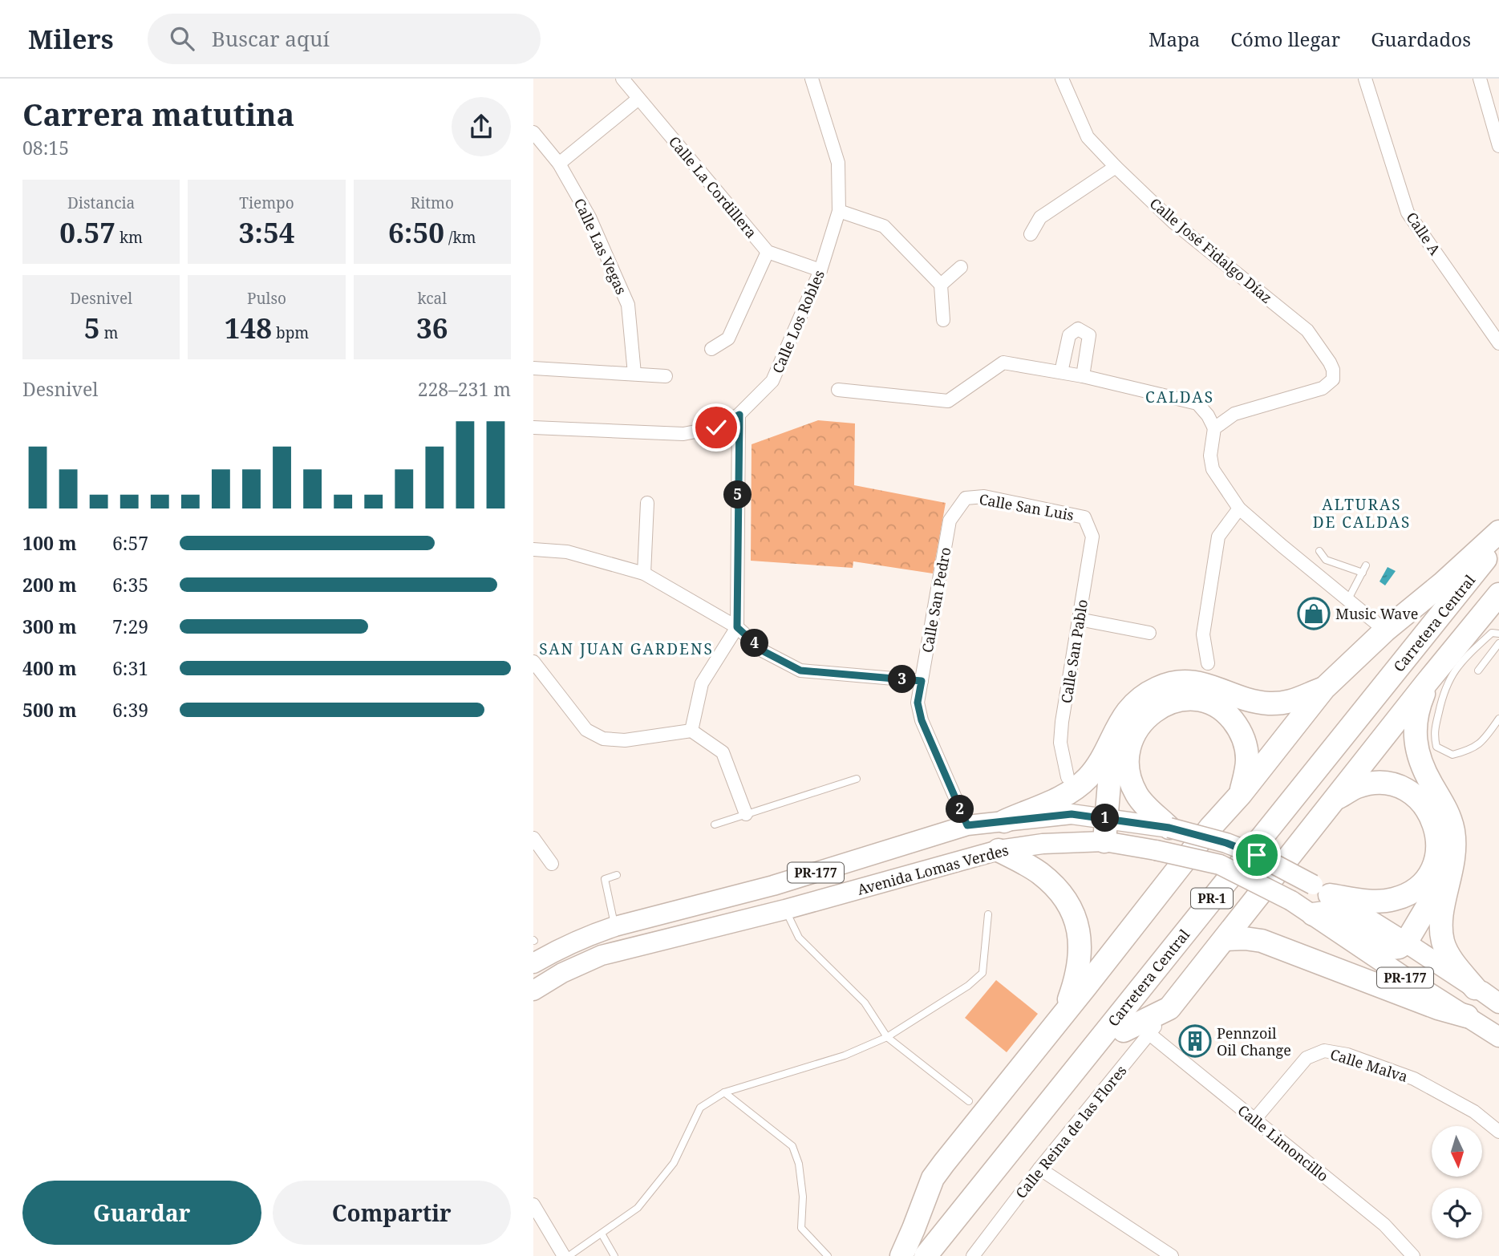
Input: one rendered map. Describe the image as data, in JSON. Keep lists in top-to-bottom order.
{
  "streets": {
    "highway": ["Carretera Central", "PR-1"],
    "main road": ["Avenida Lomas Verdes", "PR-177"],
    "street": [
      "Calle La Cordillera",
      "Calle A",
      "Calle Las Vegas",
      "Calle José Fidalgo Díaz",
      "Calle Los Robles",
      "Calle San Luis",
      "Calle San Pedro",
      "Calle San Pablo",
      "Calle Malva",
      "Calle Reina de las Flores",
      "Calle Limoncillo"
    ]
  },
  "crossings": [
    ["Calle San Luis", "Calle San Pedro"],
    ["Calle San Luis", "Calle San Pablo"],
    ["Calle San Pedro", "Avenida Lomas Verdes"],
    ["Calle Malva", "Calle Limoncillo"],
    ["Calle Reina de las Flores", "Calle Limoncillo"]
  ],
  "districts": ["CALDAS", "ALTURAS DE CALDAS", "SAN JUAN GARDENS"],
  "places": {
    "shop": ["Music Wave"],
    "building": ["Pennzoil Oil Change"]
  },
  "north": "bottom",
  "page": {
    "header": "Milers",
    "search": "Buscar aquí",
    "nav": ["Mapa", "Cómo llegar", "Guardados"],
    "heading": ["Carrera matutina", "08:15"],
    "stats": [
      ["Distancia", "0.57 km"],
      ["Tiempo", "3:54"],
      ["Ritmo", "6:50 /km"],
      ["Desnivel", "5 m"],
      ["Pulso", "148 bpm"],
      ["kcal", "36"]
    ],
    "chart": ["Desnivel", "228–231 m"],
    "pins": [
      "5",
      "4",
      "3",
      "2",
      "1"
    ],
    "list": [
      {
        "name": "100 m",
        "note": "6:57"
      },
      {
        "name": "200 m",
        "note": "6:35"
      },
      {
        "name": "300 m",
        "note": "7:29"
      },
      {
        "name": "400 m",
        "note": "6:31"
      },
      {
        "name": "500 m",
        "note": "6:39"
      }
    ],
    "buttons": ["Guardar", "Compartir"]
  }
}
